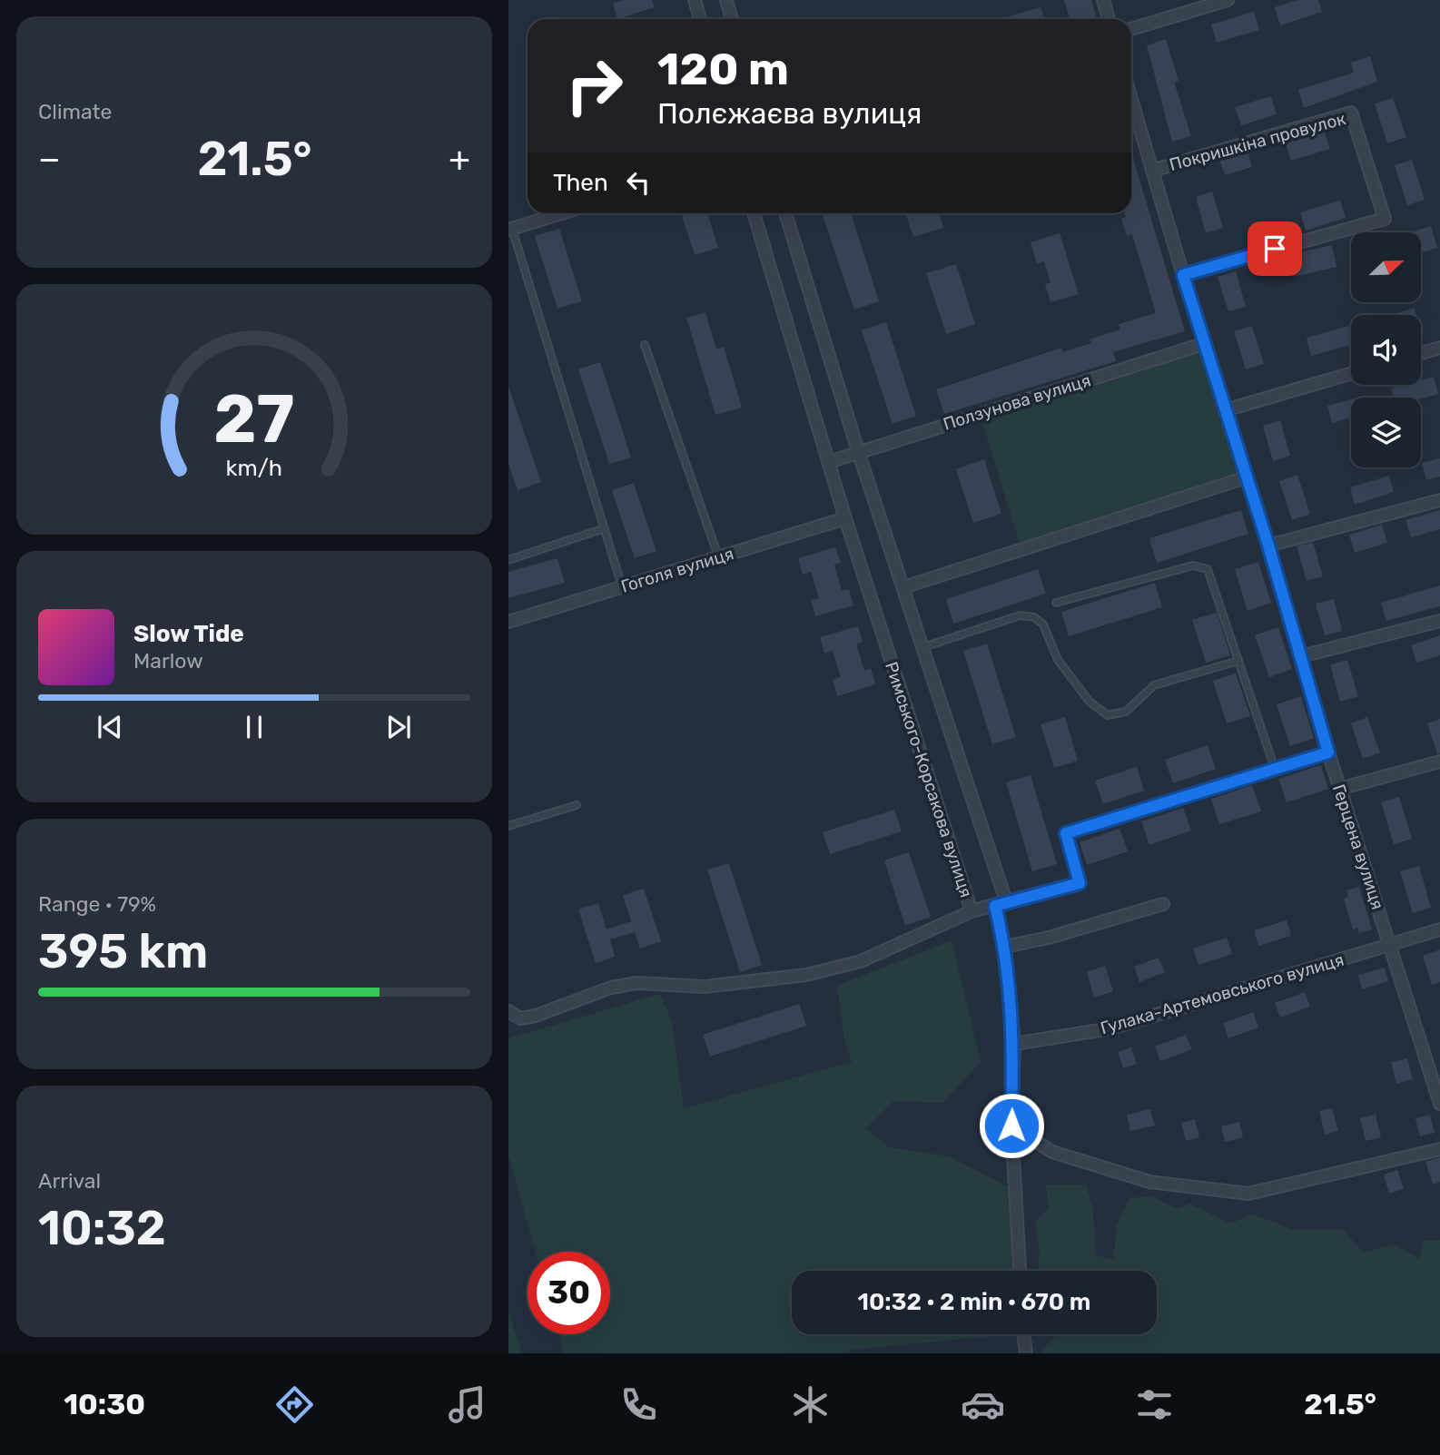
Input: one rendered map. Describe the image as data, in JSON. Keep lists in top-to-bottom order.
{
  "streets": {
    "street": [
      "Покришкіна провулок",
      "Ползунова вулиця",
      "Гоголя вулиця",
      "Римського-Корсакова вулиця",
      "Герцена вулиця",
      "Гулака-Артемовського вулиця"
    ]
  },
  "crossings": [
    ["Покришкіна провулок", "Герцена вулиця"],
    ["Ползунова вулиця", "Римського-Корсакова вулиця"],
    ["Ползунова вулиця", "Герцена вулиця"],
    ["Гоголя вулиця", "Римського-Корсакова вулиця"],
    ["Герцена вулиця", "Гулака-Артемовського вулиця"]
  ],
  "north": "top right",
  "page": {
    "tile": [
      "Climate",
      ["Range · 79%", "395 km"],
      ["Arrival", "10:32"]
    ],
    "turn": ["120 m", "Полєжаєва вулиця"],
    "heat": ["−", "21.5°", "+"],
    "then": "Then",
    "song": ["Slow Tide", "Marlow"],
    "limit": "30",
    "trip": "10:32 · 2 min · 670 m",
    "tabs": ["10:30", "21.5°"],
    "gauge": ["27", "km/h"]
  }
}
